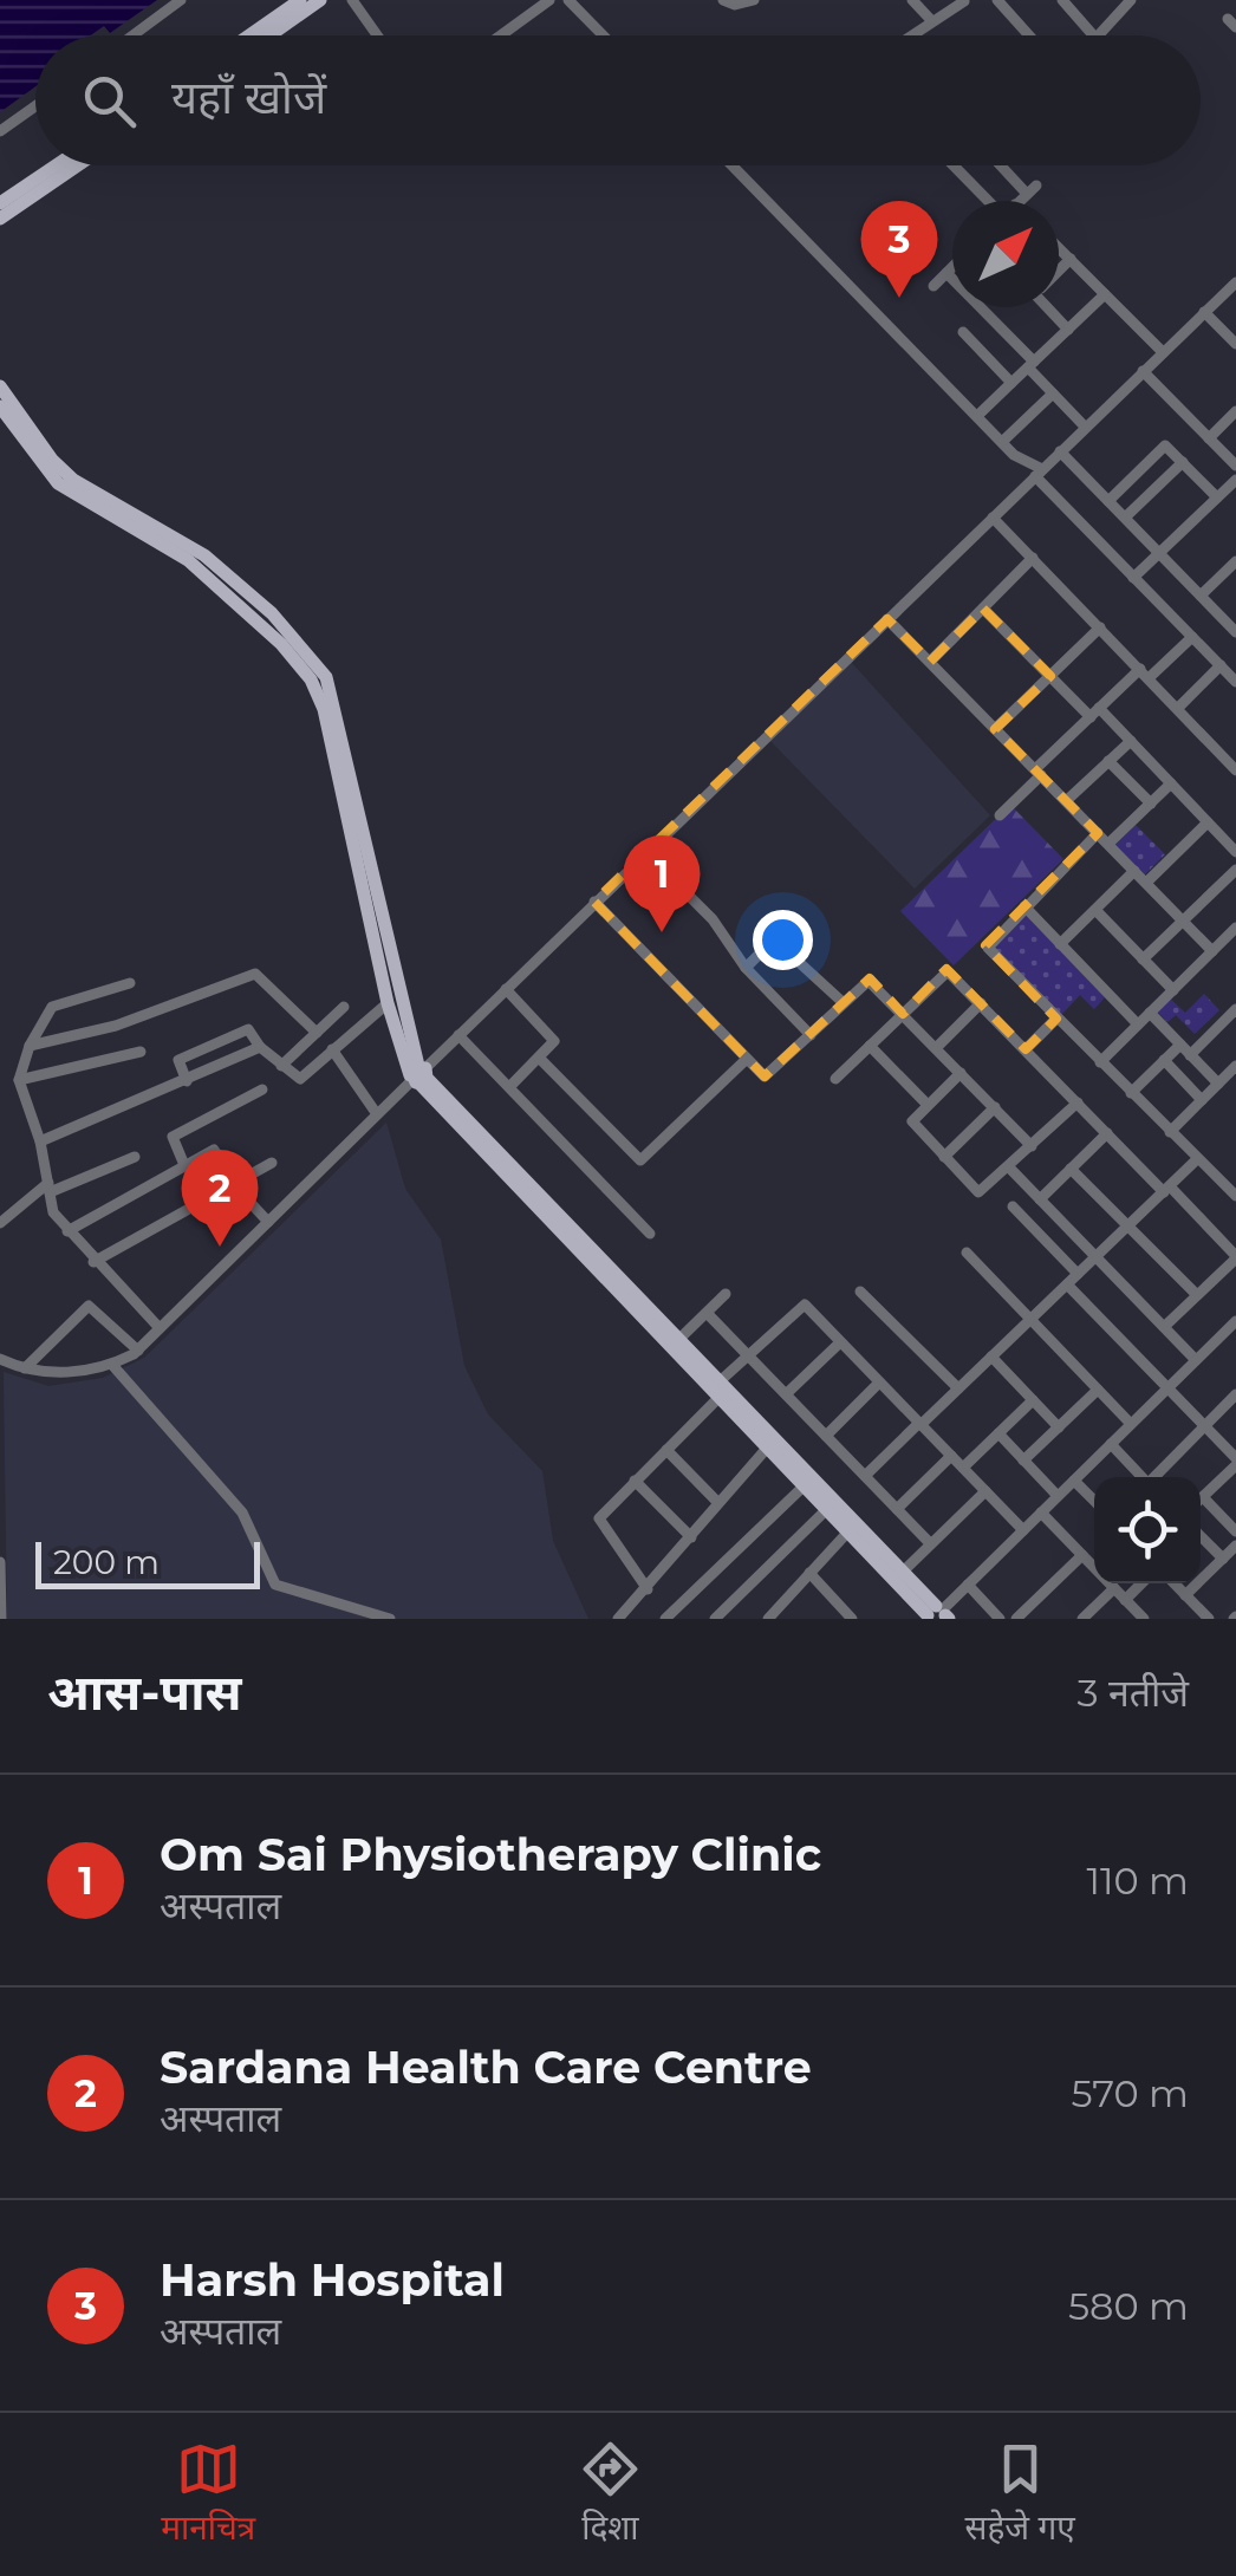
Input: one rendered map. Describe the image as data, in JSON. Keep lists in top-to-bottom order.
{
  "scale_bar": "200 m",
  "north": "top right",
  "page": {
    "search": "यहाँ खोजें",
    "pins": ["3", "1", "2"],
    "scale": "200 m",
    "heading": ["आस-पास", "3 नतीजे"],
    "list": [
      {
        "mark": "1",
        "name": "Om Sai Physiotherapy Clinic",
        "note": "अस्पताल",
        "value": "110 m"
      },
      {
        "mark": "2",
        "name": "Sardana Health Care Centre",
        "note": "अस्पताल",
        "value": "570 m"
      },
      {
        "mark": "3",
        "name": "Harsh Hospital",
        "note": "अस्पताल",
        "value": "580 m"
      }
    ],
    "nav": ["मानचित्र", "दिशा", "सहेजे गए"]
  }
}
